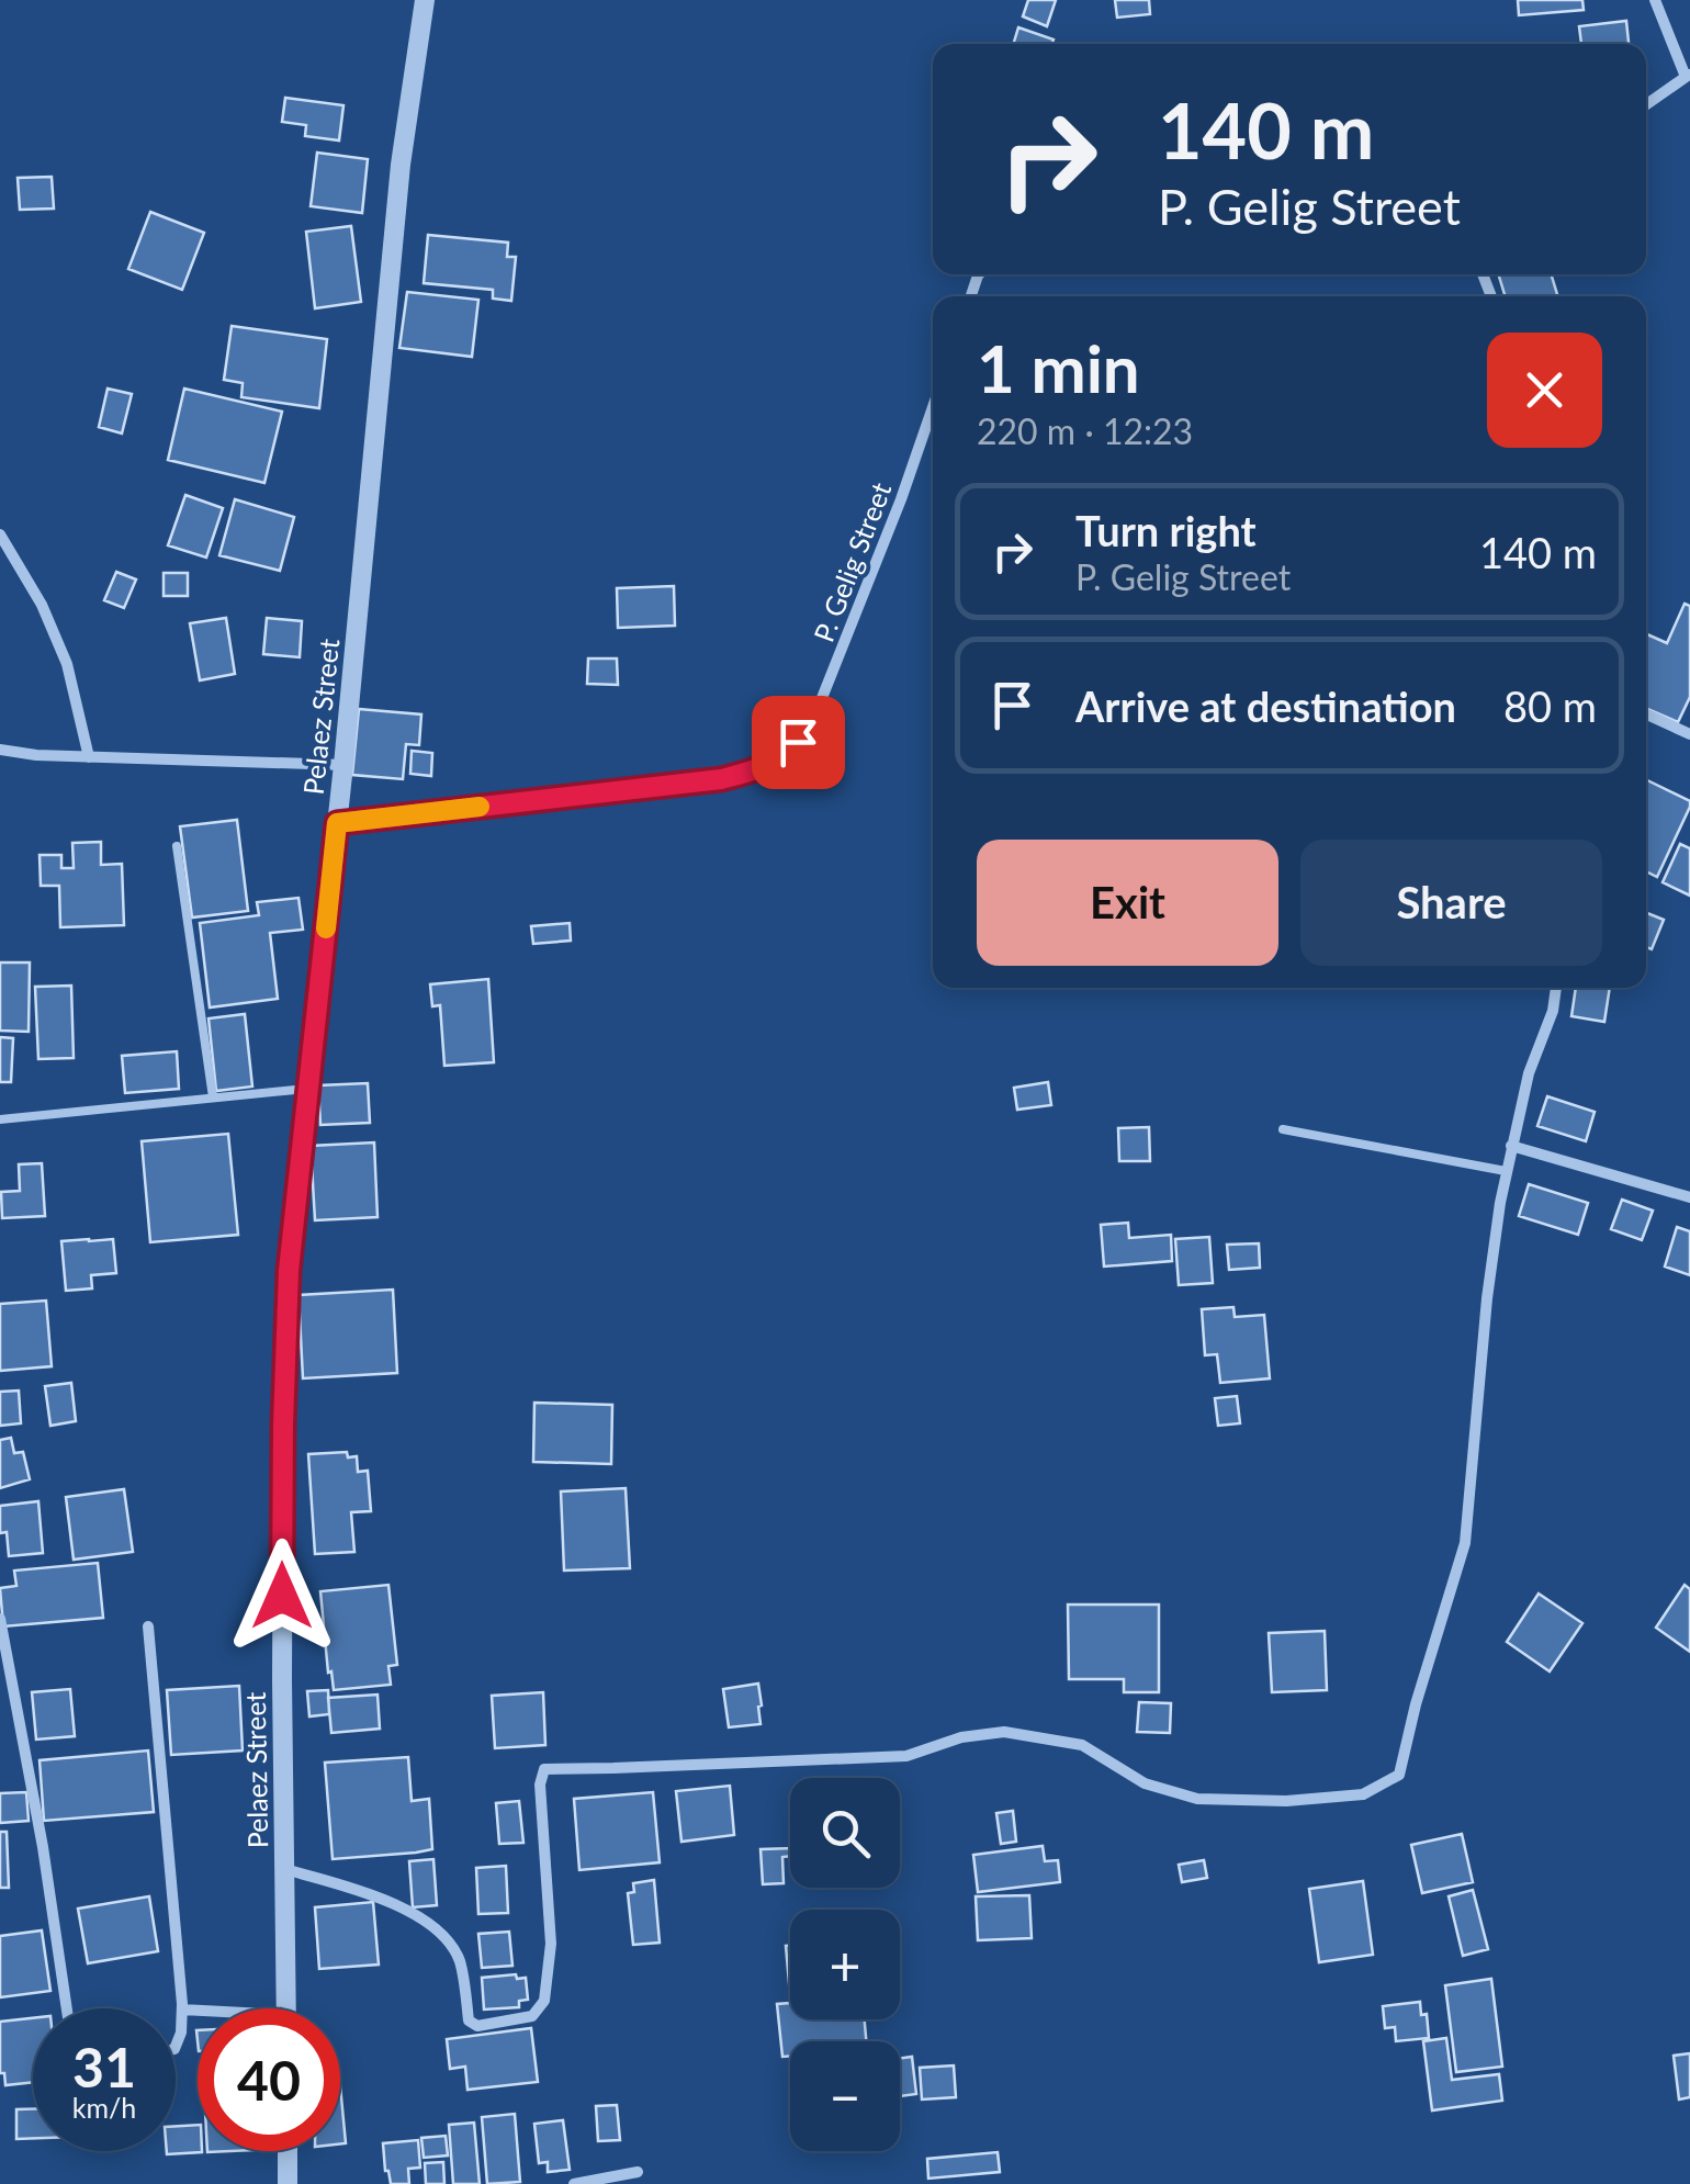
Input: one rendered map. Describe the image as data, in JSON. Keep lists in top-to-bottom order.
{
  "streets": {
    "street": ["P. Gelig Street", "Pelaez Street"]
  },
  "crossings": [
    ["P. Gelig Street", "Pelaez Street"]
  ],
  "page": {
    "turn": ["140 m", "P. Gelig Street"],
    "heading": ["1 min", "220 m · 12:23"],
    "list": [
      {
        "name": "Turn right",
        "note": "P. Gelig Street",
        "value": "140 m"
      },
      {
        "name": "Arrive at destination",
        "value": "80 m"
      }
    ],
    "buttons": ["Exit", "Share"],
    "map_buttons": ["+", "−"],
    "speed": "31 km/h",
    "limit": "40"
  }
}
